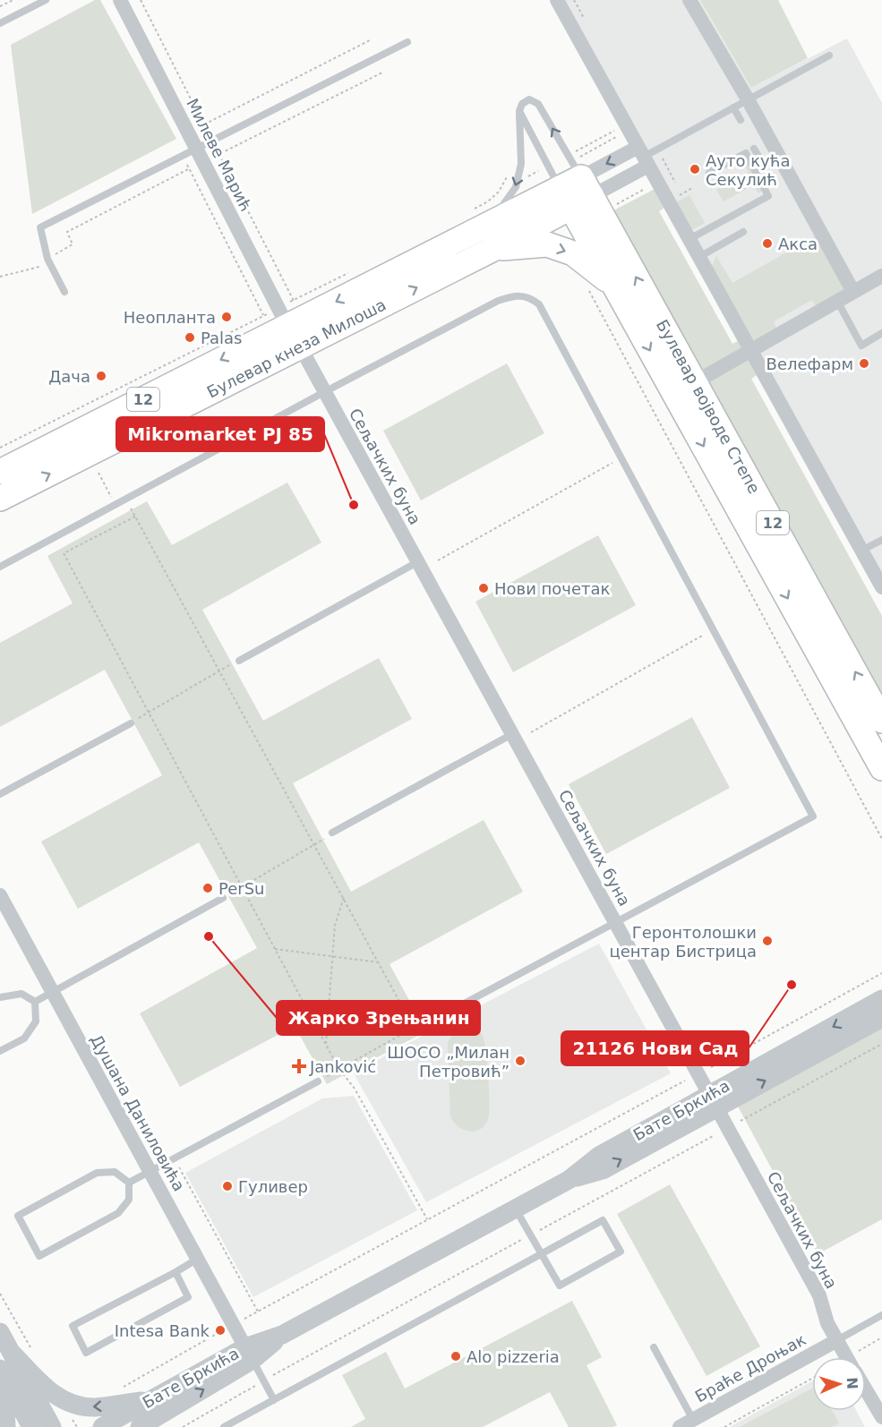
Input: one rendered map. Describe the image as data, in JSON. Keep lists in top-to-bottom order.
{
  "streets": {
    "main road": ["Булевар кнеза Милоша", "12", "Булевар војводе Степе"],
    "street": [
      "Милеве Марић",
      "Сељачких буна",
      "Бате Бркића",
      "Душана Даниловића",
      "Браће Дроњак"
    ]
  },
  "crossings": [
    ["Милеве Марић", "Булевар кнеза Милоша"],
    ["Булевар кнеза Милоша", "12"],
    ["Булевар кнеза Милоша", "Булевар војводе Степе"],
    ["Булевар кнеза Милоша", "Сељачких буна"],
    ["12", "Булевар војводе Степе"],
    ["Сељачких буна", "Бате Бркића"],
    ["Сељачких буна", "Браће Дроњак"],
    ["Бате Бркића", "Душана Даниловића"]
  ],
  "places": {
    "other": [
      "Ауто кућа Секулић",
      "Акса",
      "Неопланта",
      "Palas",
      "Велефарм",
      "Дача",
      "Mikromarket PJ 85",
      "Нови почетак",
      "PerSu",
      "Жарко Зрењанин",
      "Геронтолошки центар Бистрица",
      "21126 Нови Сад",
      "ШОСО „Милан Петровић”",
      "Гуливер",
      "Intesa Bank",
      "Alo pizzeria"
    ],
    "health": ["Janković"]
  },
  "north": "right"
}
